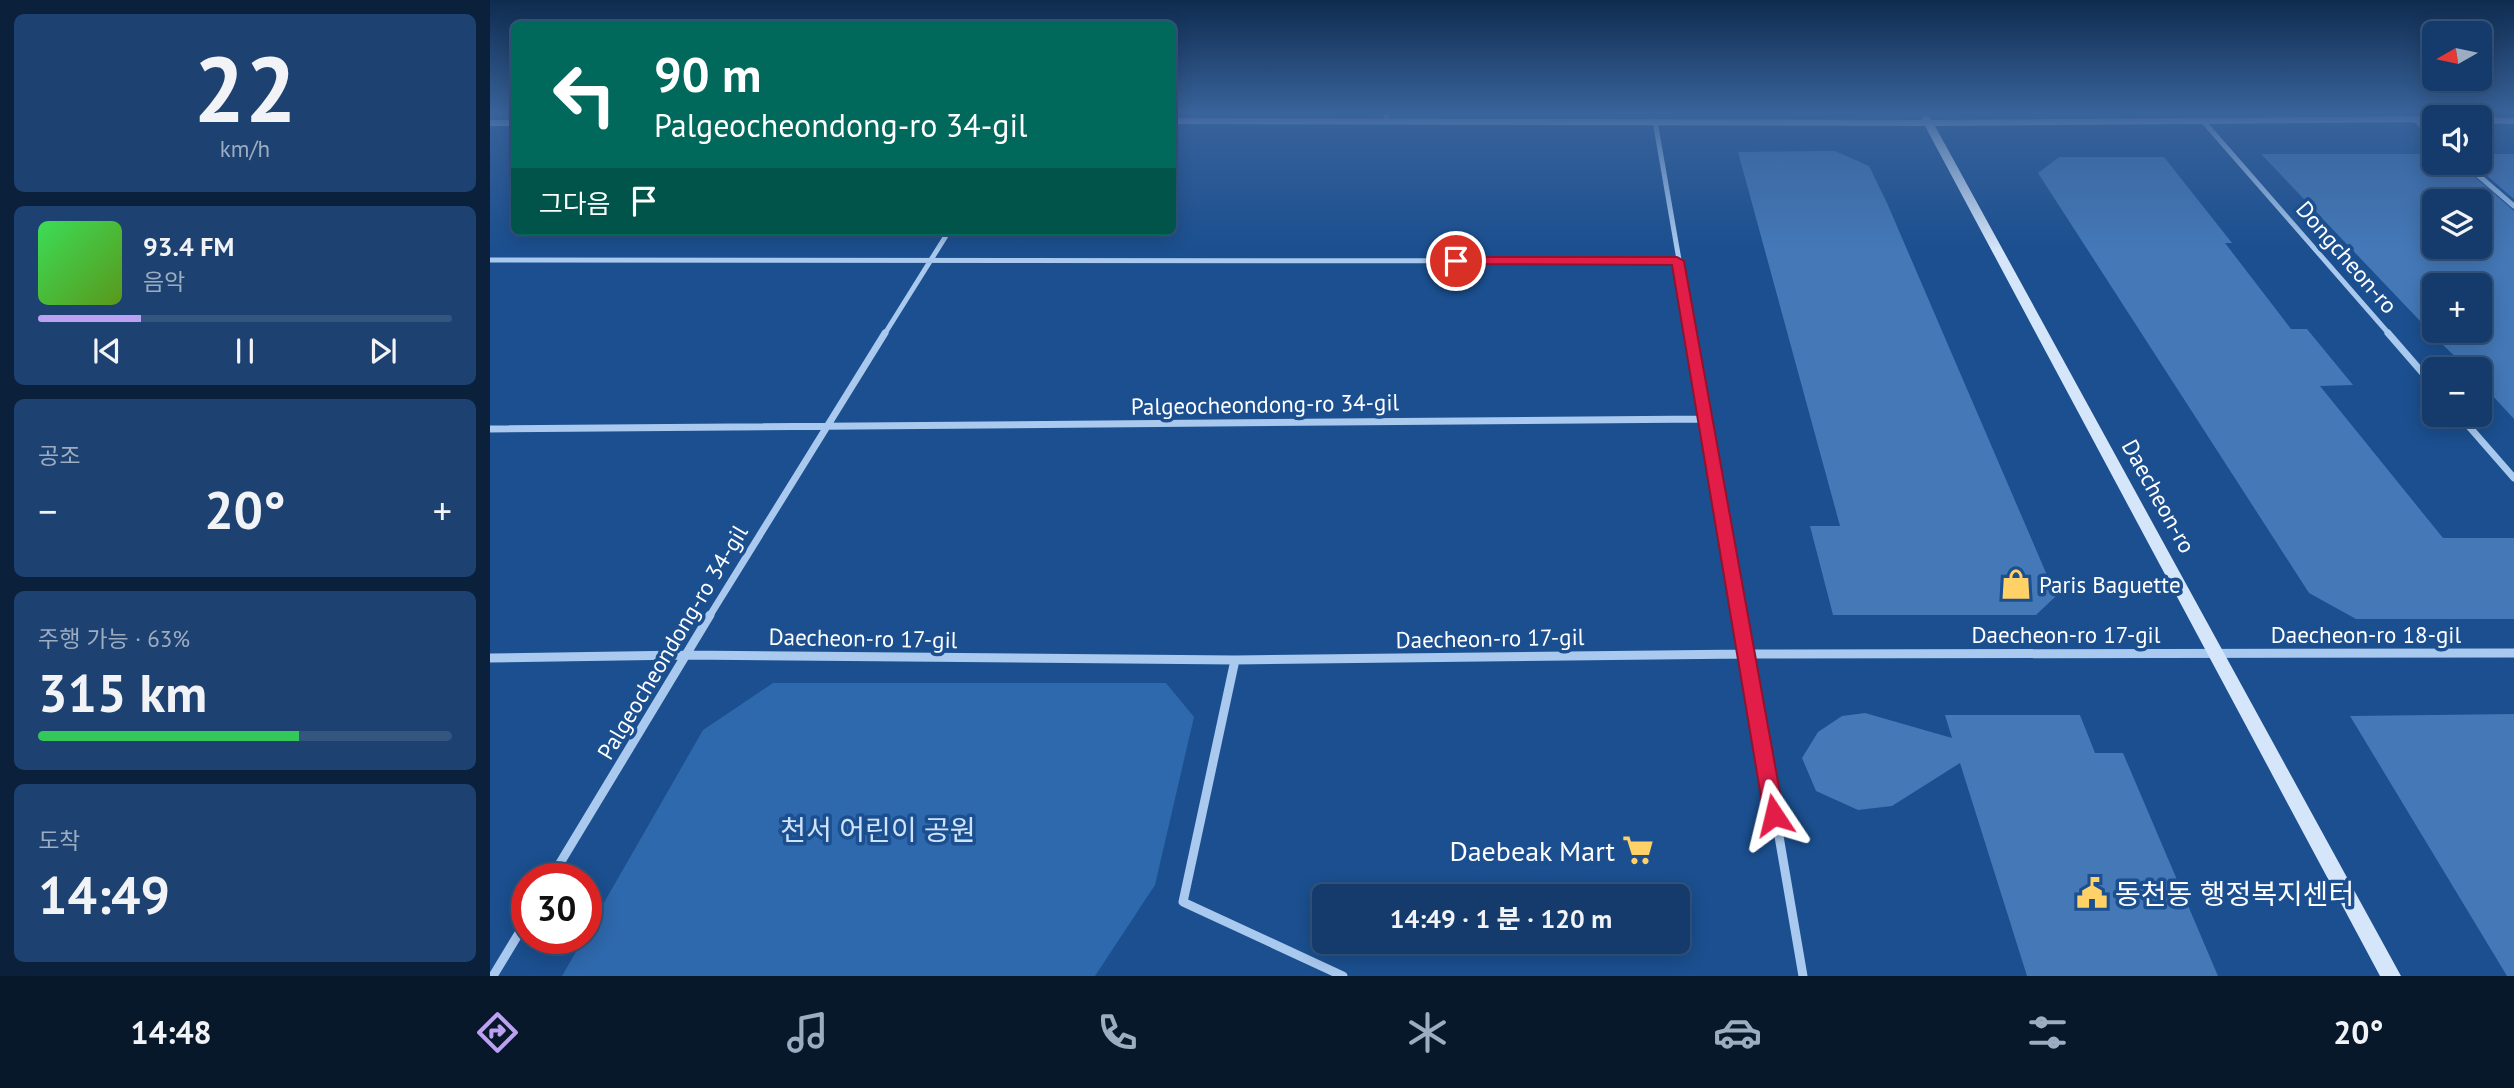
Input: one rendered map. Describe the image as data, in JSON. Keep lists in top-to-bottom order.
{
  "streets": {
    "street": [
      "Dongcheon-ro",
      "Palgeocheondong-ro 34-gil",
      "Daecheon-ro",
      "Daecheon-ro 17-gil",
      "Daecheon-ro 18-gil"
    ]
  },
  "crossings": [
    ["Palgeocheondong-ro 34-gil", "Daecheon-ro 17-gil"],
    ["Daecheon-ro", "Daecheon-ro 17-gil"],
    ["Daecheon-ro", "Daecheon-ro 18-gil"],
    ["Daecheon-ro 17-gil", "Daecheon-ro 18-gil"]
  ],
  "parks": ["천서 어린이 공원"],
  "places": {
    "shop": ["Paris Baguette"],
    "supermarket": ["Daebeak Mart"],
    "public building": ["동천동 행정복지센터"]
  },
  "north": "left",
  "page": {
    "tile": [
      ["22", "km/h"],
      "공조",
      ["주행 가능 · 63%", "315 km"],
      ["도착", "14:49"]
    ],
    "map_buttons": ["+", "−"],
    "turn": ["90 m", "Palgeocheondong-ro 34-gil"],
    "then": "그다음",
    "song": ["93.4 FM", "음악"],
    "heat": ["−", "20°", "+"],
    "limit": "30",
    "trip": "14:49 · 1 분 · 120 m",
    "tabs": ["14:48", "20°"]
  }
}
